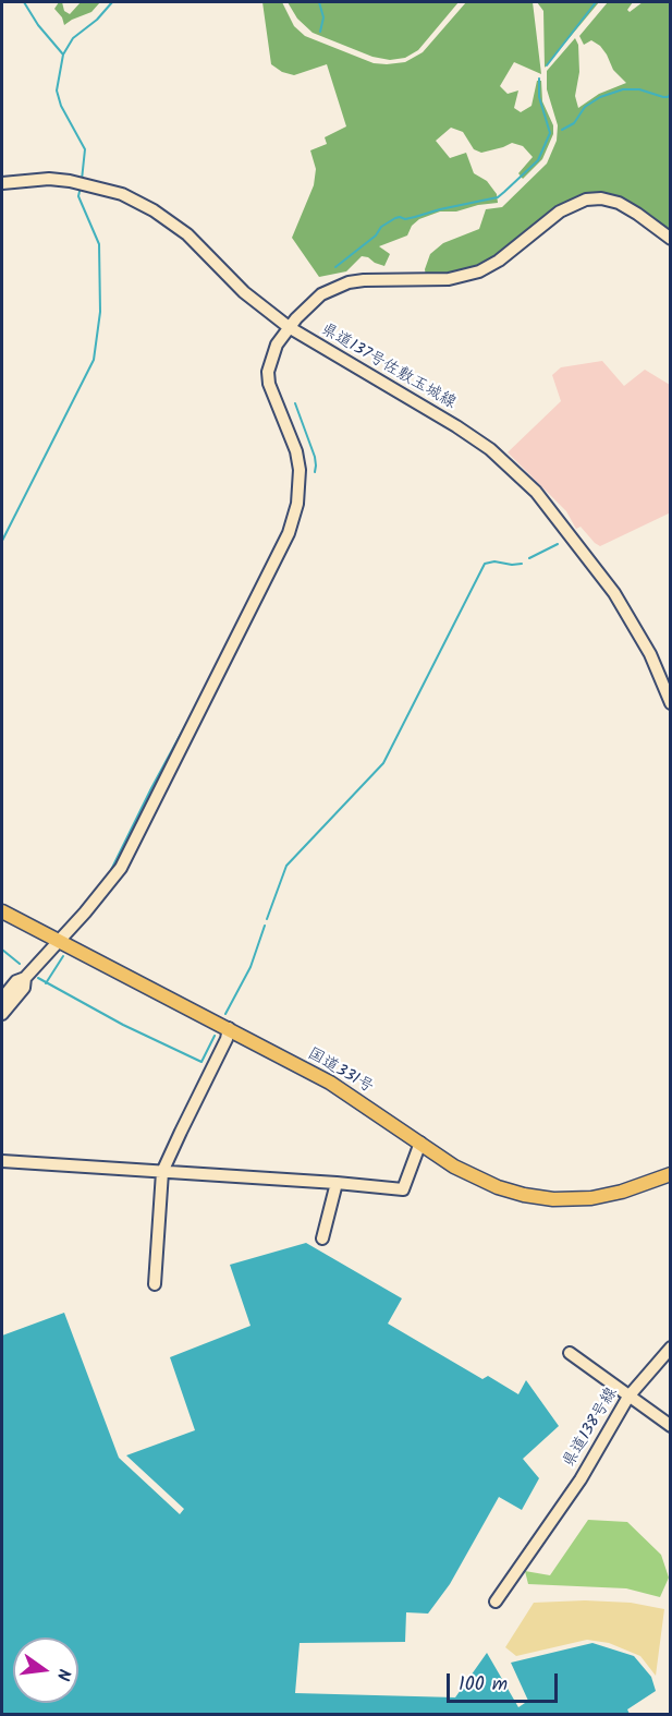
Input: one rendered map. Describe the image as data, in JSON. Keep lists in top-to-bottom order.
{
  "streets": {
    "highway": ["国道331号"],
    "street": ["県道137号佐敷玉城線", "県道138号線"]
  },
  "scale_bar": "100 m",
  "north": "right"
}
